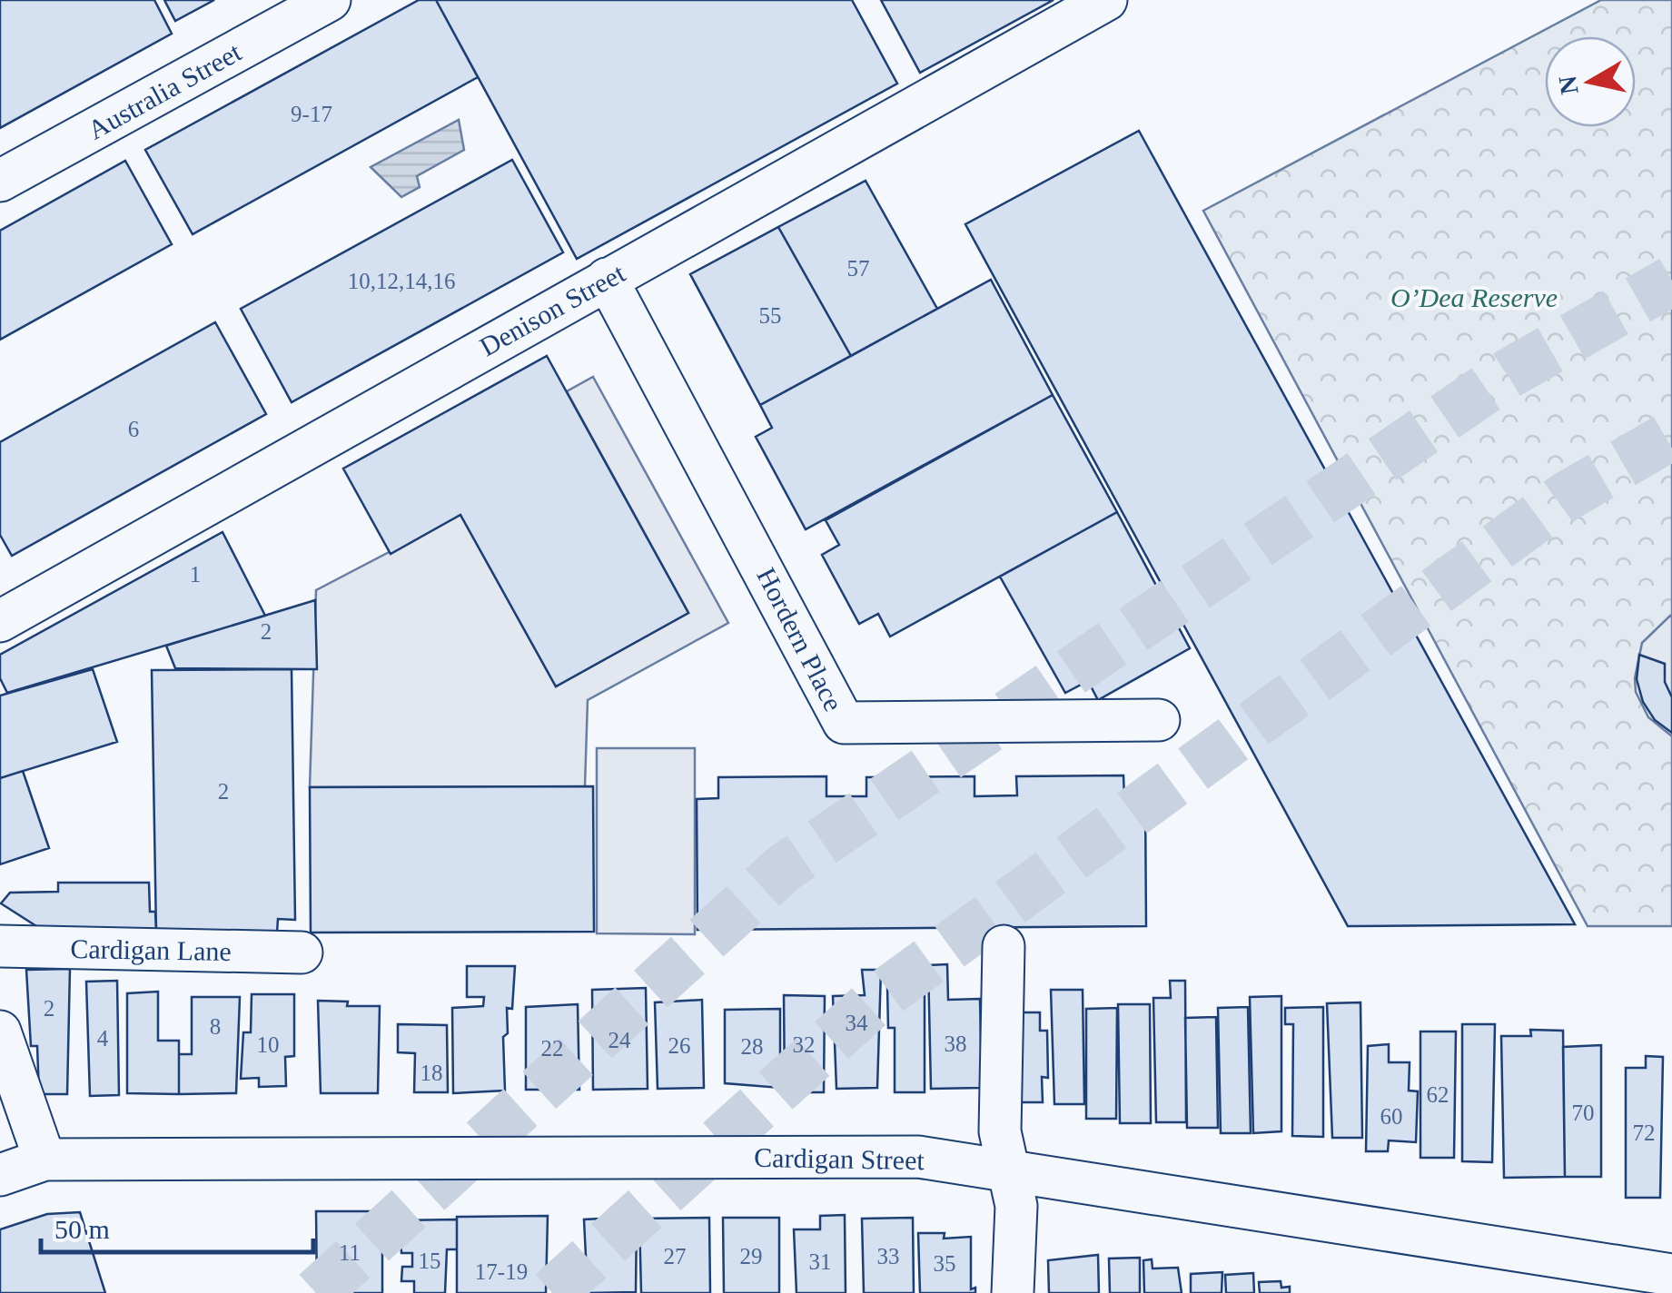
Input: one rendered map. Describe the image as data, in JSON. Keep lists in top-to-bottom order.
{
  "streets": {
    "street": [
      "Australia Street",
      "Denison Street",
      "Hordern Place",
      "Cardigan Lane",
      "Cardigan Street"
    ]
  },
  "crossings": [
    ["Denison Street", "Hordern Place"]
  ],
  "parks": ["O’Dea Reserve"],
  "house_numbers": [
    "9-17",
    "57",
    "10,12,14,16",
    "55",
    "6",
    "1",
    "2",
    "2",
    "2",
    "34",
    "8",
    "4",
    "24",
    "38",
    "10",
    "32",
    "26",
    "28",
    "22",
    "18",
    "62",
    "70",
    "60",
    "72",
    "11",
    "27",
    "29",
    "33",
    "15",
    "31",
    "35",
    "17-19"
  ],
  "scale_bar": "50 m",
  "north": "left"
}
